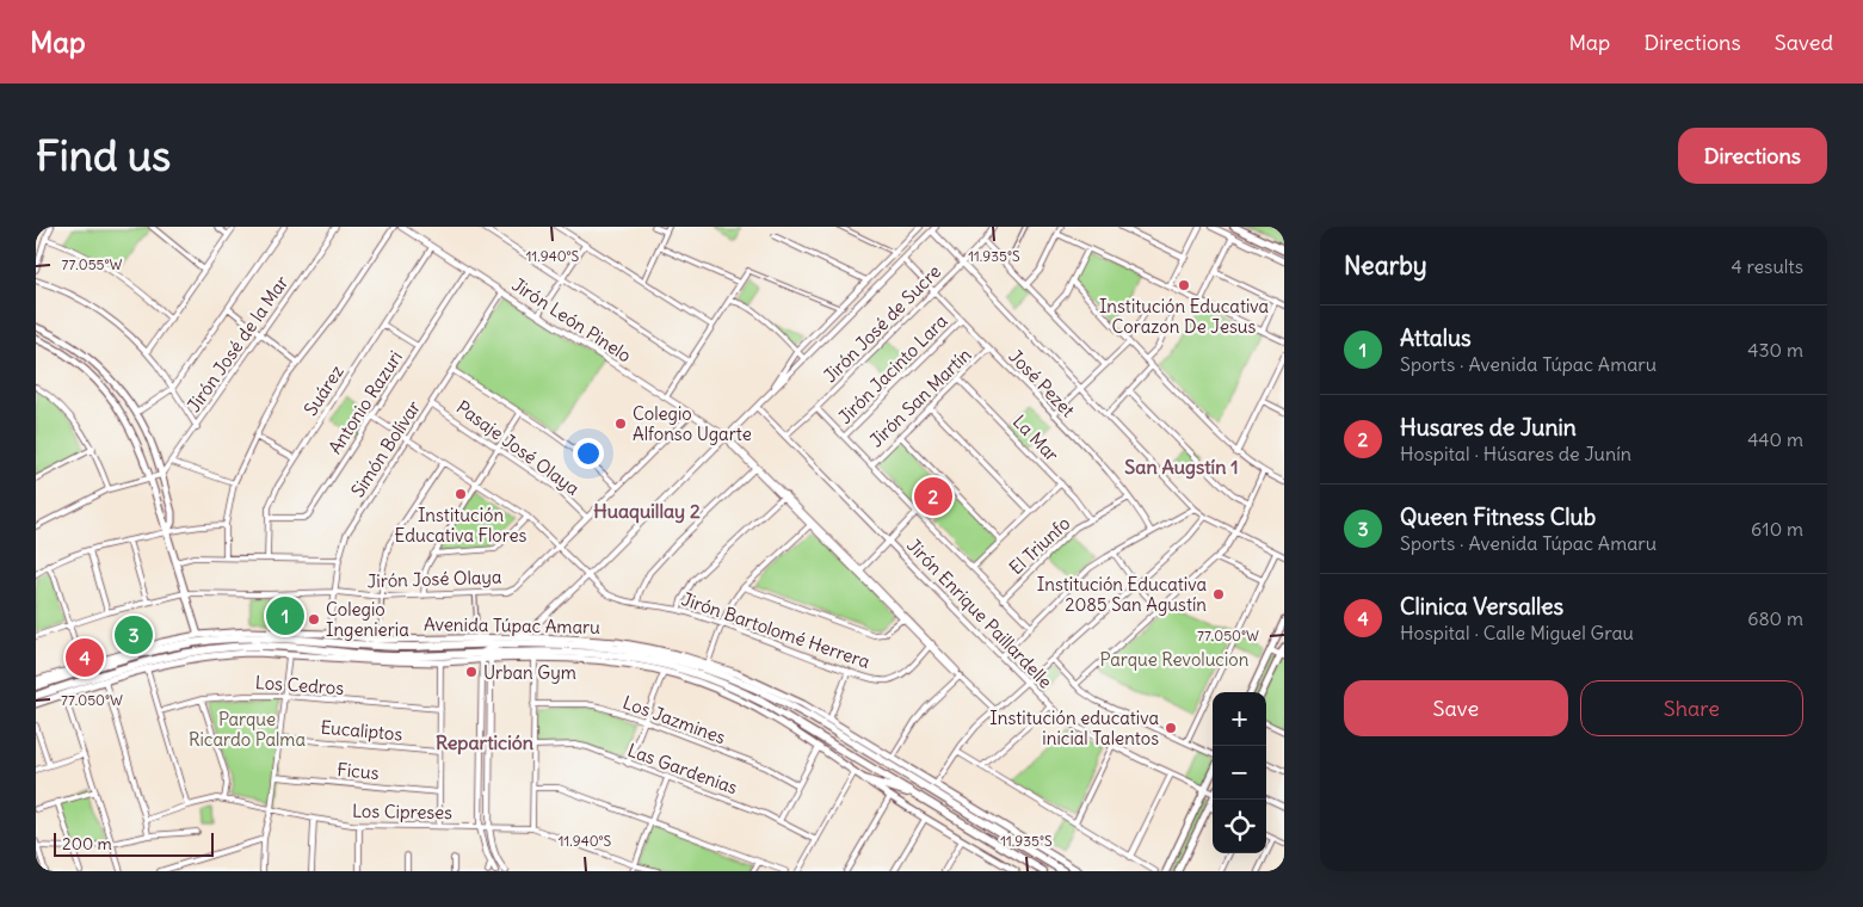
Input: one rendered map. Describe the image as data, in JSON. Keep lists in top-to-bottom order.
{
  "streets": {
    "highway": ["Avenida Túpac Amaru"],
    "street": [
      "Jirón León Pinelo",
      "Jirón José de Sucre",
      "Jirón José de la Mar",
      "Jirón Jacinto Lara",
      "José Pezet",
      "Suárez",
      "Jirón San Martín",
      "Antonio Razuri",
      "La Mar",
      "Pasaje José Olaya",
      "Simón Bolívar",
      "El Triunfo",
      "Jirón José Olaya",
      "Jirón Enrique Paillardelle",
      "Jirón Bartolomé Herrera",
      "Los Cedros",
      "Los Jazmines",
      "Eucaliptos",
      "Las Gardenias",
      "Ficus",
      "Los Cipreses"
    ]
  },
  "crossings": [
    ["Jirón León Pinelo", "Suárez"],
    ["Jirón León Pinelo", "Antonio Razuri"],
    ["Jirón León Pinelo", "Simón Bolívar"],
    ["Jirón León Pinelo", "Jirón José Olaya"],
    ["Jirón León Pinelo", "Jirón Bartolomé Herrera"],
    ["Jirón José de Sucre", "José Pezet"],
    ["Jirón José de Sucre", "Jirón Enrique Paillardelle"],
    ["Jirón Jacinto Lara", "José Pezet"],
    ["José Pezet", "Jirón San Martín"],
    ["José Pezet", "El Triunfo"],
    ["Suárez", "Antonio Razuri"],
    ["Jirón San Martín", "La Mar"],
    ["Antonio Razuri", "Jirón Bartolomé Herrera"],
    ["La Mar", "El Triunfo"],
    ["Pasaje José Olaya", "Simón Bolívar"],
    ["Pasaje José Olaya", "Jirón José Olaya"],
    ["Simón Bolívar", "Jirón José Olaya"],
    ["Simón Bolívar", "Avenida Túpac Amaru"],
    ["Simón Bolívar", "Jirón Bartolomé Herrera"],
    ["Jirón José Olaya", "Jirón Bartolomé Herrera"]
  ],
  "districts": ["San Augstín 1", "Huaquillay 2", "Repartición"],
  "parks": ["Parque Revolucion", "Parque Ricardo Palma"],
  "places": [
    "Institución Educativa Corazon De Jesus",
    "Colegio Alfonso Ugarte",
    "Institución Educativa Flores",
    "Institución Educativa 2085 San Agustín",
    "Colegio Ingenieria",
    "Urban Gym",
    "Institución educativa inicial Talentos"
  ],
  "scale_bar": "200 m",
  "page": {
    "header": "Map",
    "nav": ["Map", "Directions", "Saved"],
    "buttons": [
      "Directions",
      ["Save", "Share"]
    ],
    "title": "Find us",
    "heading": ["Nearby", "4 results"],
    "list": [
      {
        "mark": "1",
        "name": "Attalus",
        "note": "Sports · Avenida Túpac Amaru",
        "value": "430 m"
      },
      {
        "mark": "2",
        "name": "Husares de Junin",
        "note": "Hospital · Húsares de Junín",
        "value": "440 m"
      },
      {
        "mark": "3",
        "name": "Queen Fitness Club",
        "note": "Sports · Avenida Túpac Amaru",
        "value": "610 m"
      },
      {
        "mark": "4",
        "name": "Clinica Versalles",
        "note": "Hospital · Calle Miguel Grau",
        "value": "680 m"
      }
    ],
    "pins": [
      "2",
      "1",
      "3",
      "4"
    ],
    "map_buttons": ["+", "−"],
    "scale": "200 m"
  },
  "coordinates": [
    "11.940°S",
    "11.935°S",
    "77.055°W",
    "77.050°W"
  ]
}
